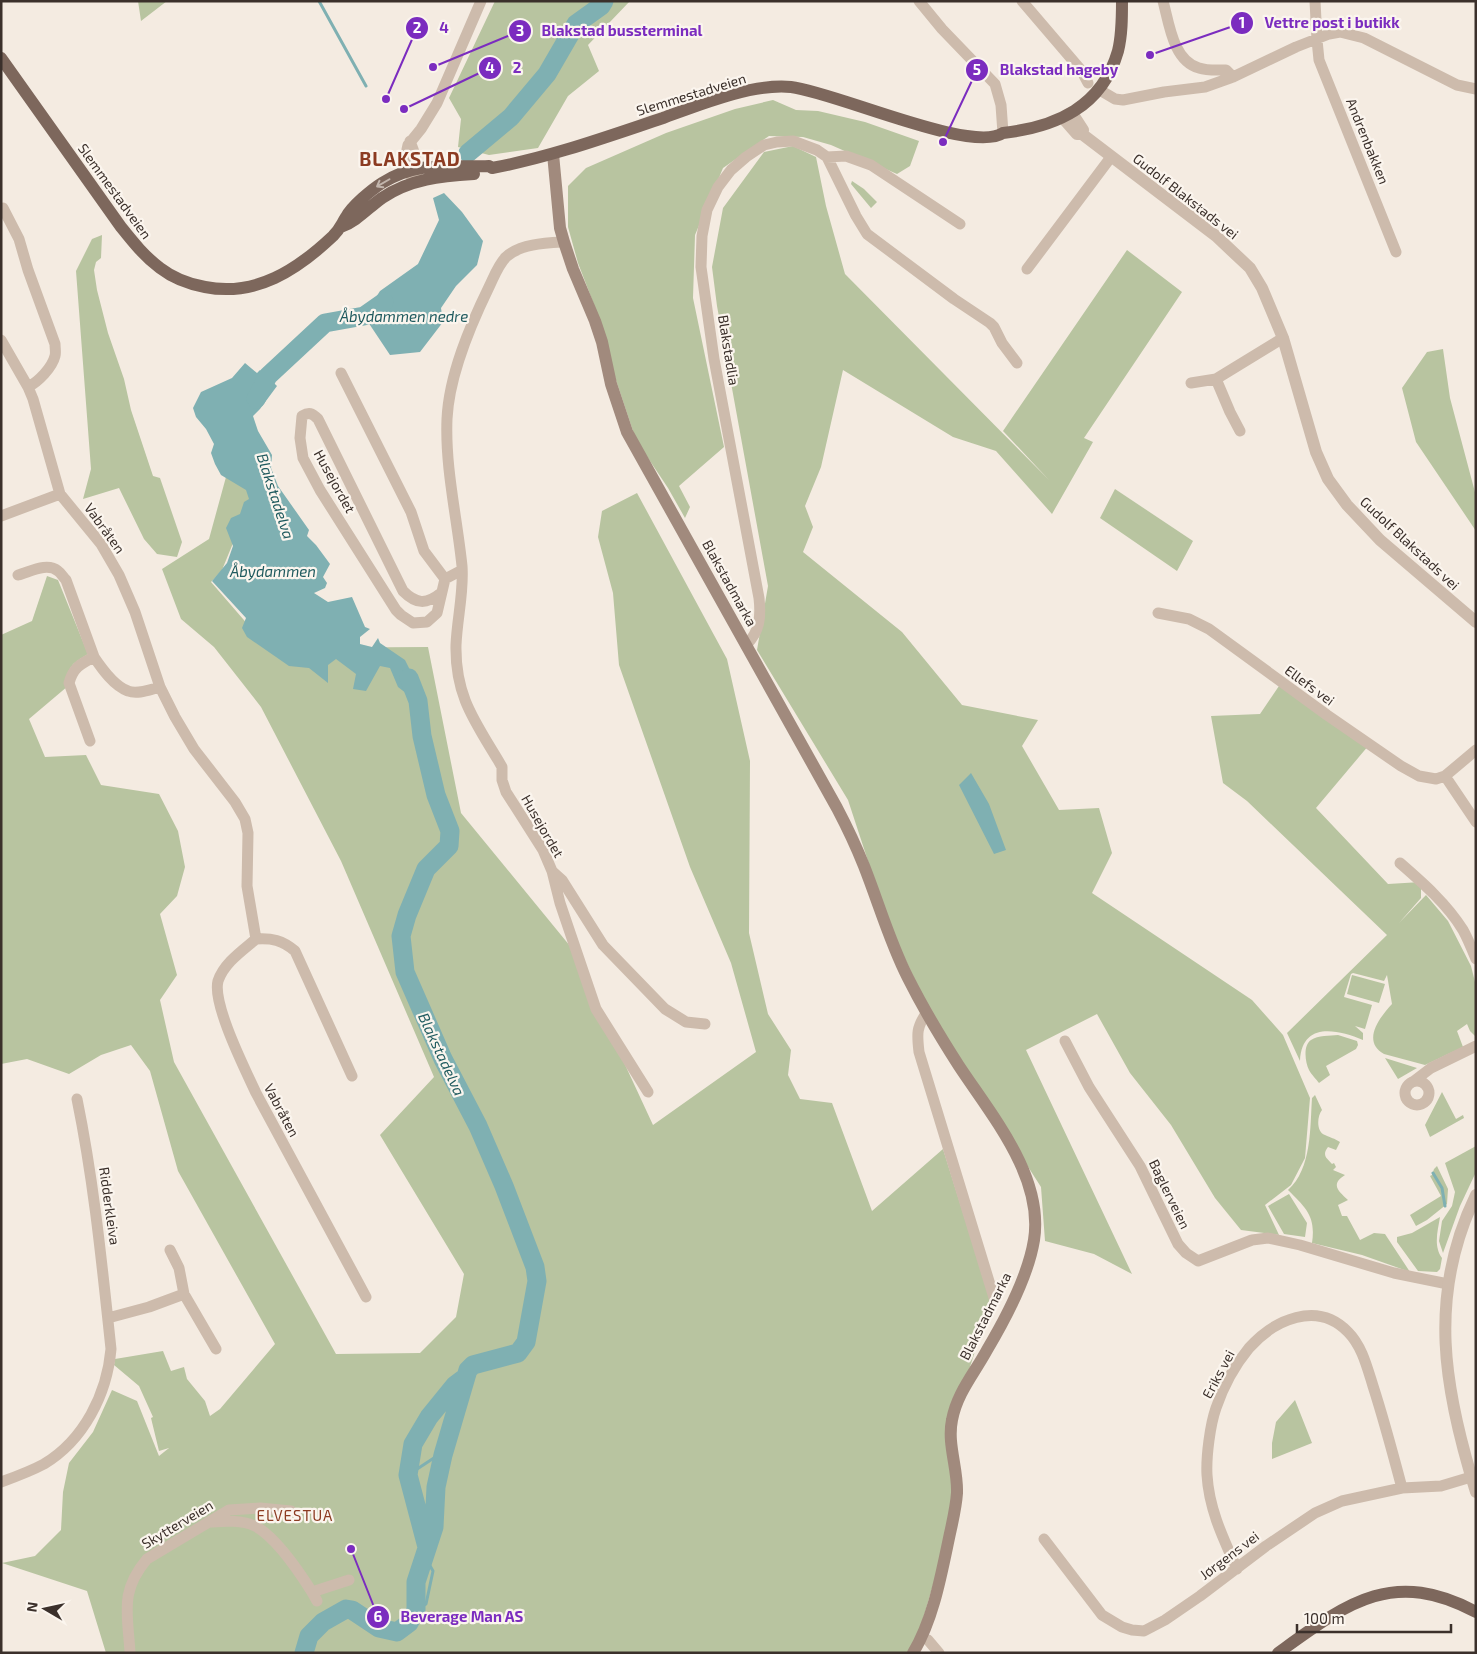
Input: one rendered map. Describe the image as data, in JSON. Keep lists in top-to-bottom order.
{
  "streets": {
    "main road": ["Slemmestadveien", "Blakstadmarka"],
    "street": [
      "Andrenbakken",
      "Gudolf Blakstads vei",
      "Blakstadlia",
      "Husejordet",
      "Vabråten",
      "Ellefs vei",
      "Baglerveien",
      "Ridderkleiva",
      "Eriks vei",
      "Skytterveien",
      "Jørgens vei"
    ]
  },
  "crossings": [
    ["Slemmestadveien", "Gudolf Blakstads vei"],
    ["Slemmestadveien", "Blakstadmarka"],
    ["Blakstadlia", "Blakstadmarka"],
    ["Husejordet", "Blakstadmarka"],
    ["Eriks vei", "Jørgens vei"]
  ],
  "districts": ["BLAKSTAD", "ELVESTUA"],
  "water": ["Åbydammen nedre", "Blakstadelva", "Åbydammen"],
  "places": [
    "Vettre post i butikk",
    "Blakstad bussterminal",
    "4",
    "2",
    "Blakstad hageby",
    "Beverage Man AS"
  ],
  "scale_bar": "100 m",
  "north": "left"
}
